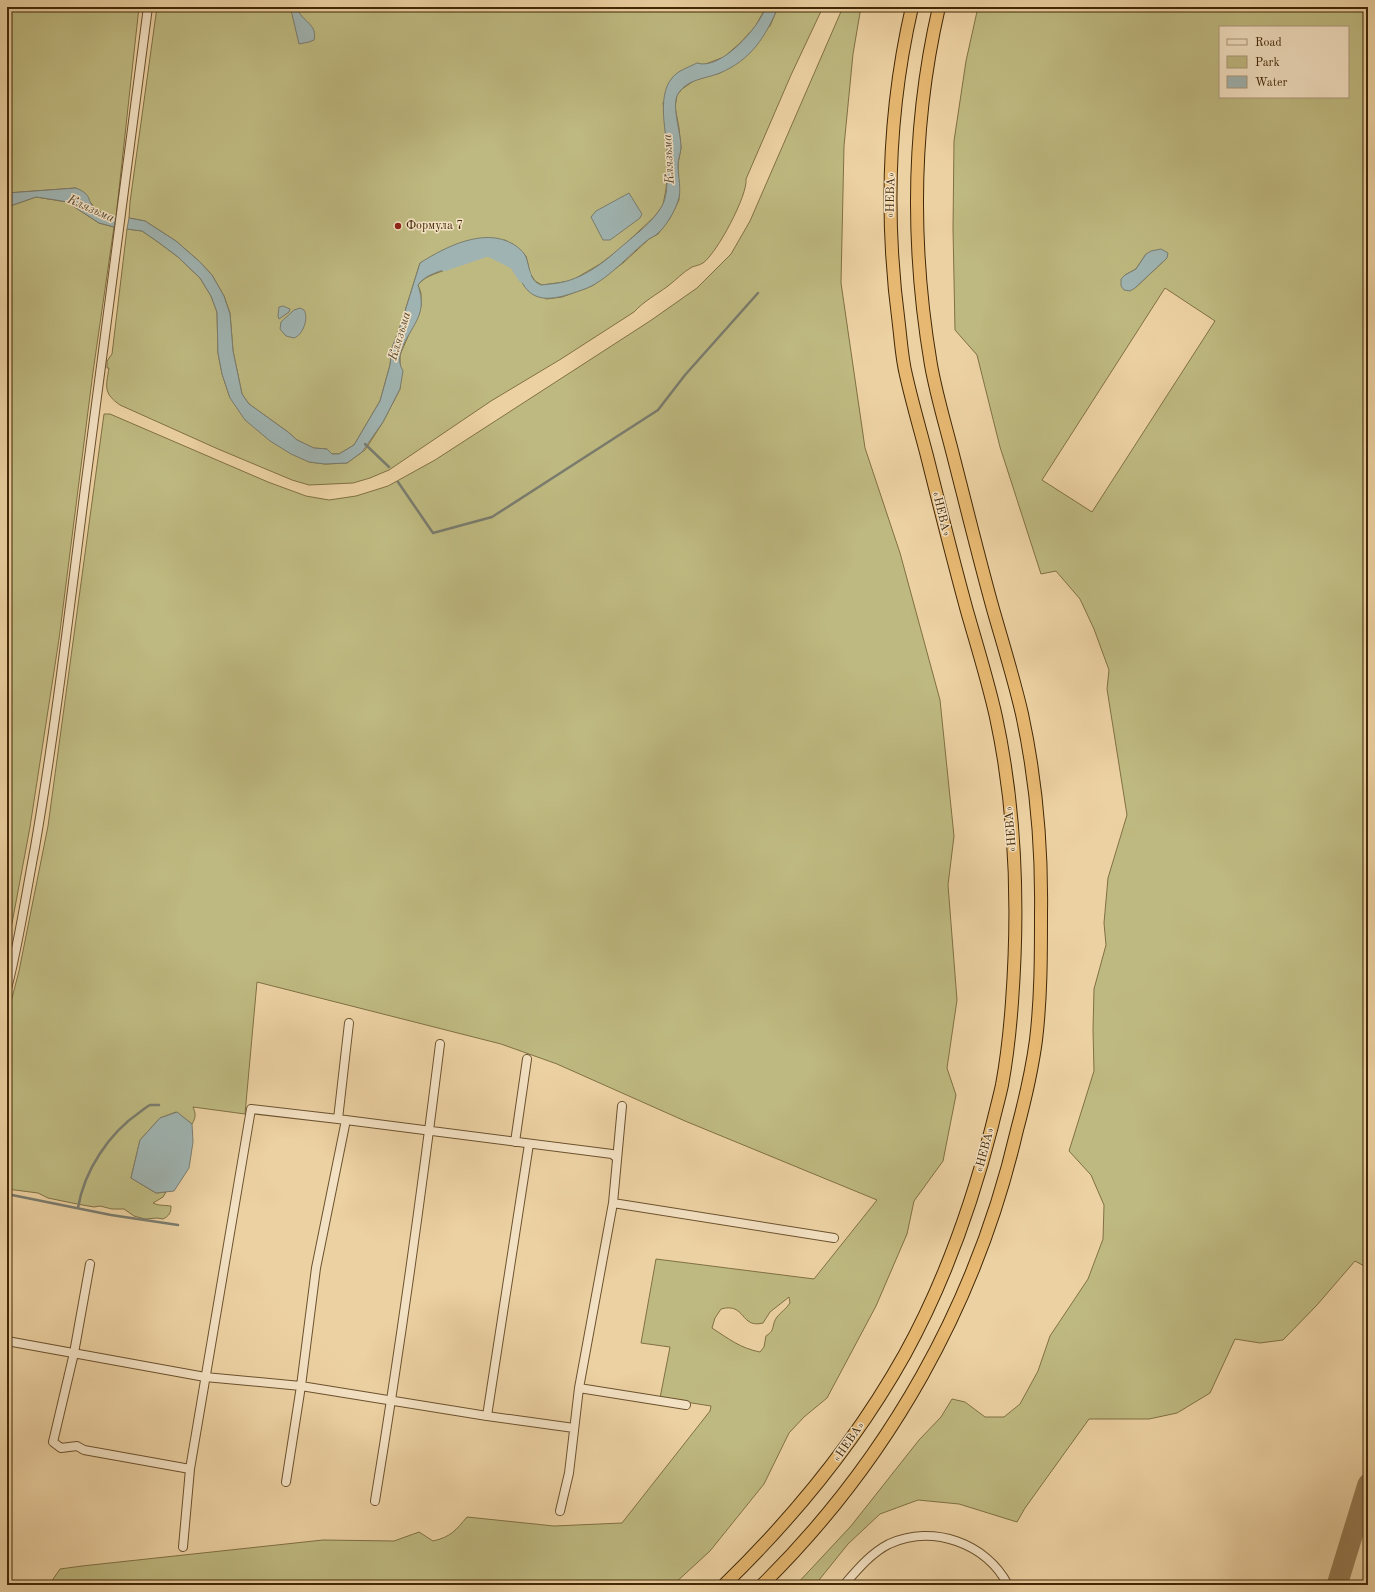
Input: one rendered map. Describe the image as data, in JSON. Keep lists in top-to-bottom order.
{
  "streets": {
    "highway": ["«НЕВА»"]
  },
  "water": ["Клязьма"],
  "places": ["Формула 7"],
  "legend": ["Road", "Park", "Water"]
}
